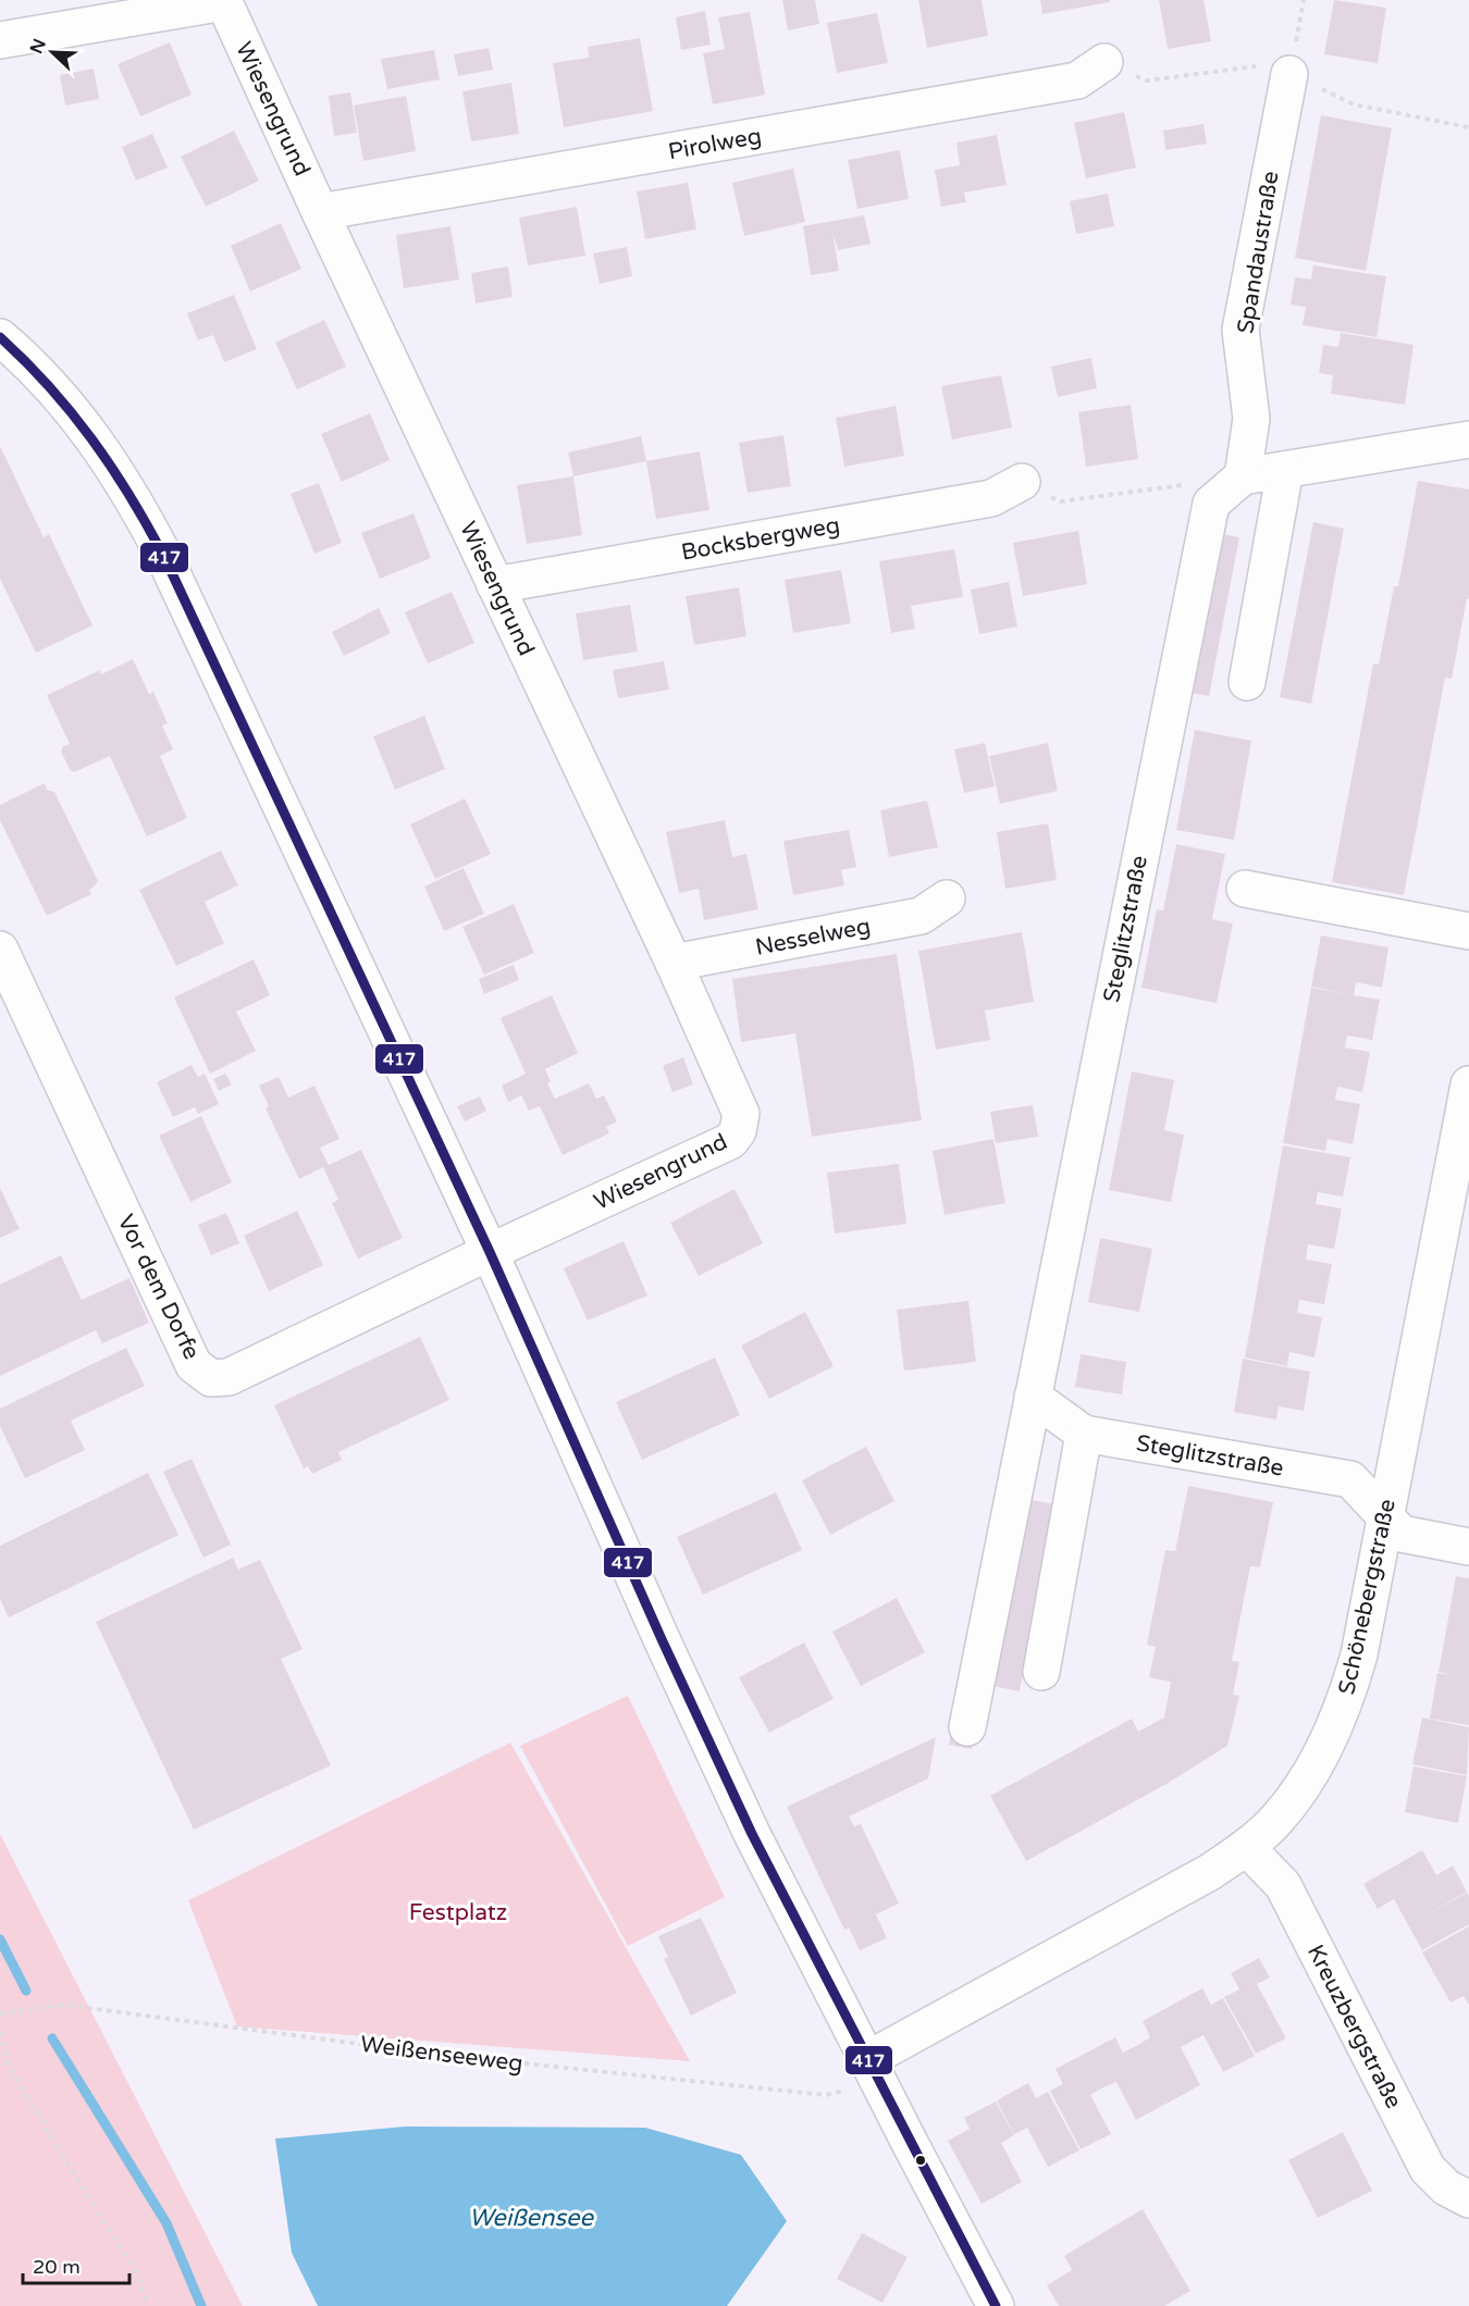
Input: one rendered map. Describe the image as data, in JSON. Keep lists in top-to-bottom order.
{
  "streets": {
    "street": [
      "Wiesengrund",
      "Pirolweg",
      "Spandaustraße",
      "Bocksbergweg",
      "Steglitzstraße",
      "Nesselweg",
      "Vor dem Dorfe",
      "Schönebergstraße",
      "Kreuzbergstraße"
    ],
    "path": ["Weißenseeweg"]
  },
  "crossings": [
    ["Wiesengrund", "Pirolweg"],
    ["Wiesengrund", "Bocksbergweg"],
    ["Wiesengrund", "Nesselweg"],
    ["Wiesengrund", "Vor dem Dorfe"],
    ["Spandaustraße", "Steglitzstraße"],
    ["Steglitzstraße", "Schönebergstraße"],
    ["Schönebergstraße", "Kreuzbergstraße"],
    ["Schönebergstraße", "Weißenseeweg"]
  ],
  "water": ["Weißensee"],
  "parks": ["Festplatz"],
  "lines": ["transit line 417"],
  "scale_bar": "20 m",
  "north": "top left"
}
